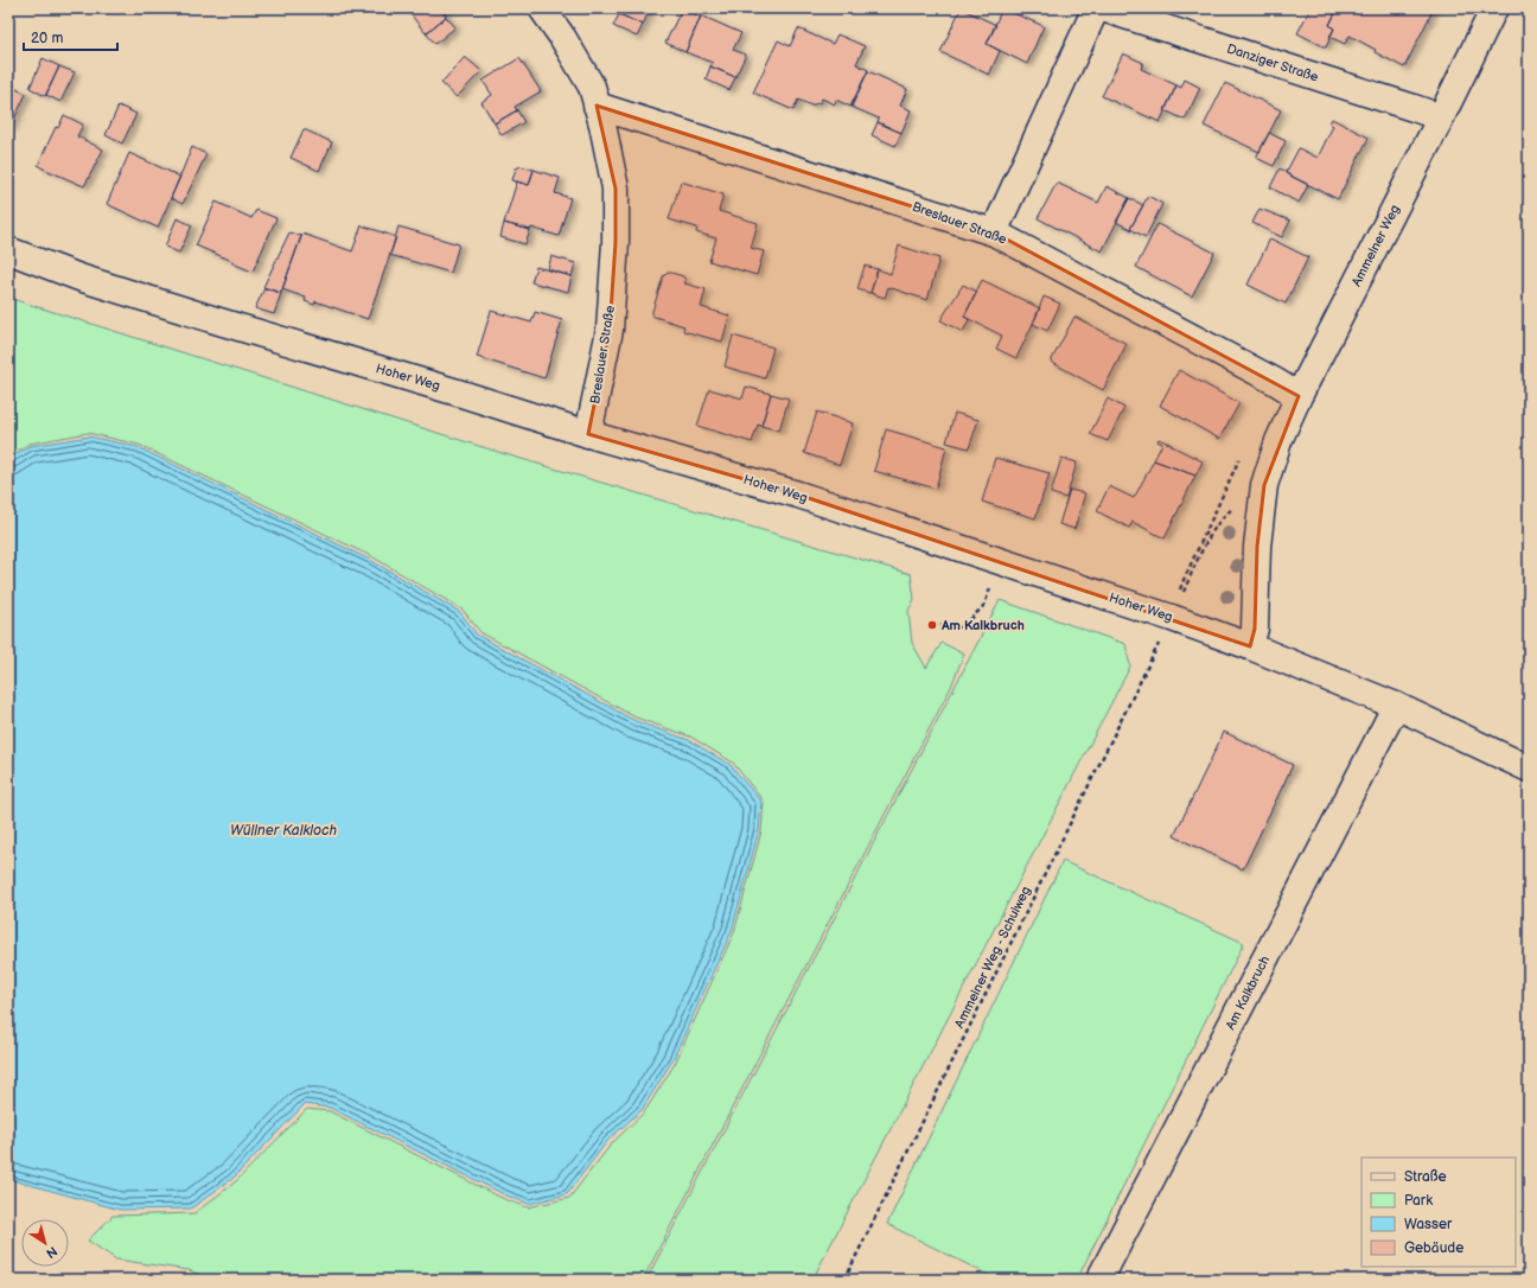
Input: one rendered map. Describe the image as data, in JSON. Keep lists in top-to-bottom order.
{
  "streets": {
    "street": [
      "Danziger Straße",
      "Breslauer Straße",
      "Ammelner Weg",
      "Hoher Weg",
      "Am Kalkbruch"
    ],
    "path": ["Ammelner Weg - Schulweg"]
  },
  "crossings": [
    ["Danziger Straße", "Ammelner Weg"],
    ["Breslauer Straße", "Ammelner Weg"],
    ["Breslauer Straße", "Hoher Weg"],
    ["Ammelner Weg", "Hoher Weg"],
    ["Hoher Weg", "Am Kalkbruch"]
  ],
  "water": ["Wüllner Kalkloch"],
  "places": ["Am Kalkbruch"],
  "legend": [
    "Straße",
    "Park",
    "Wasser",
    "Gebäude"
  ],
  "scale_bar": "20 m",
  "north": "bottom right"
}
